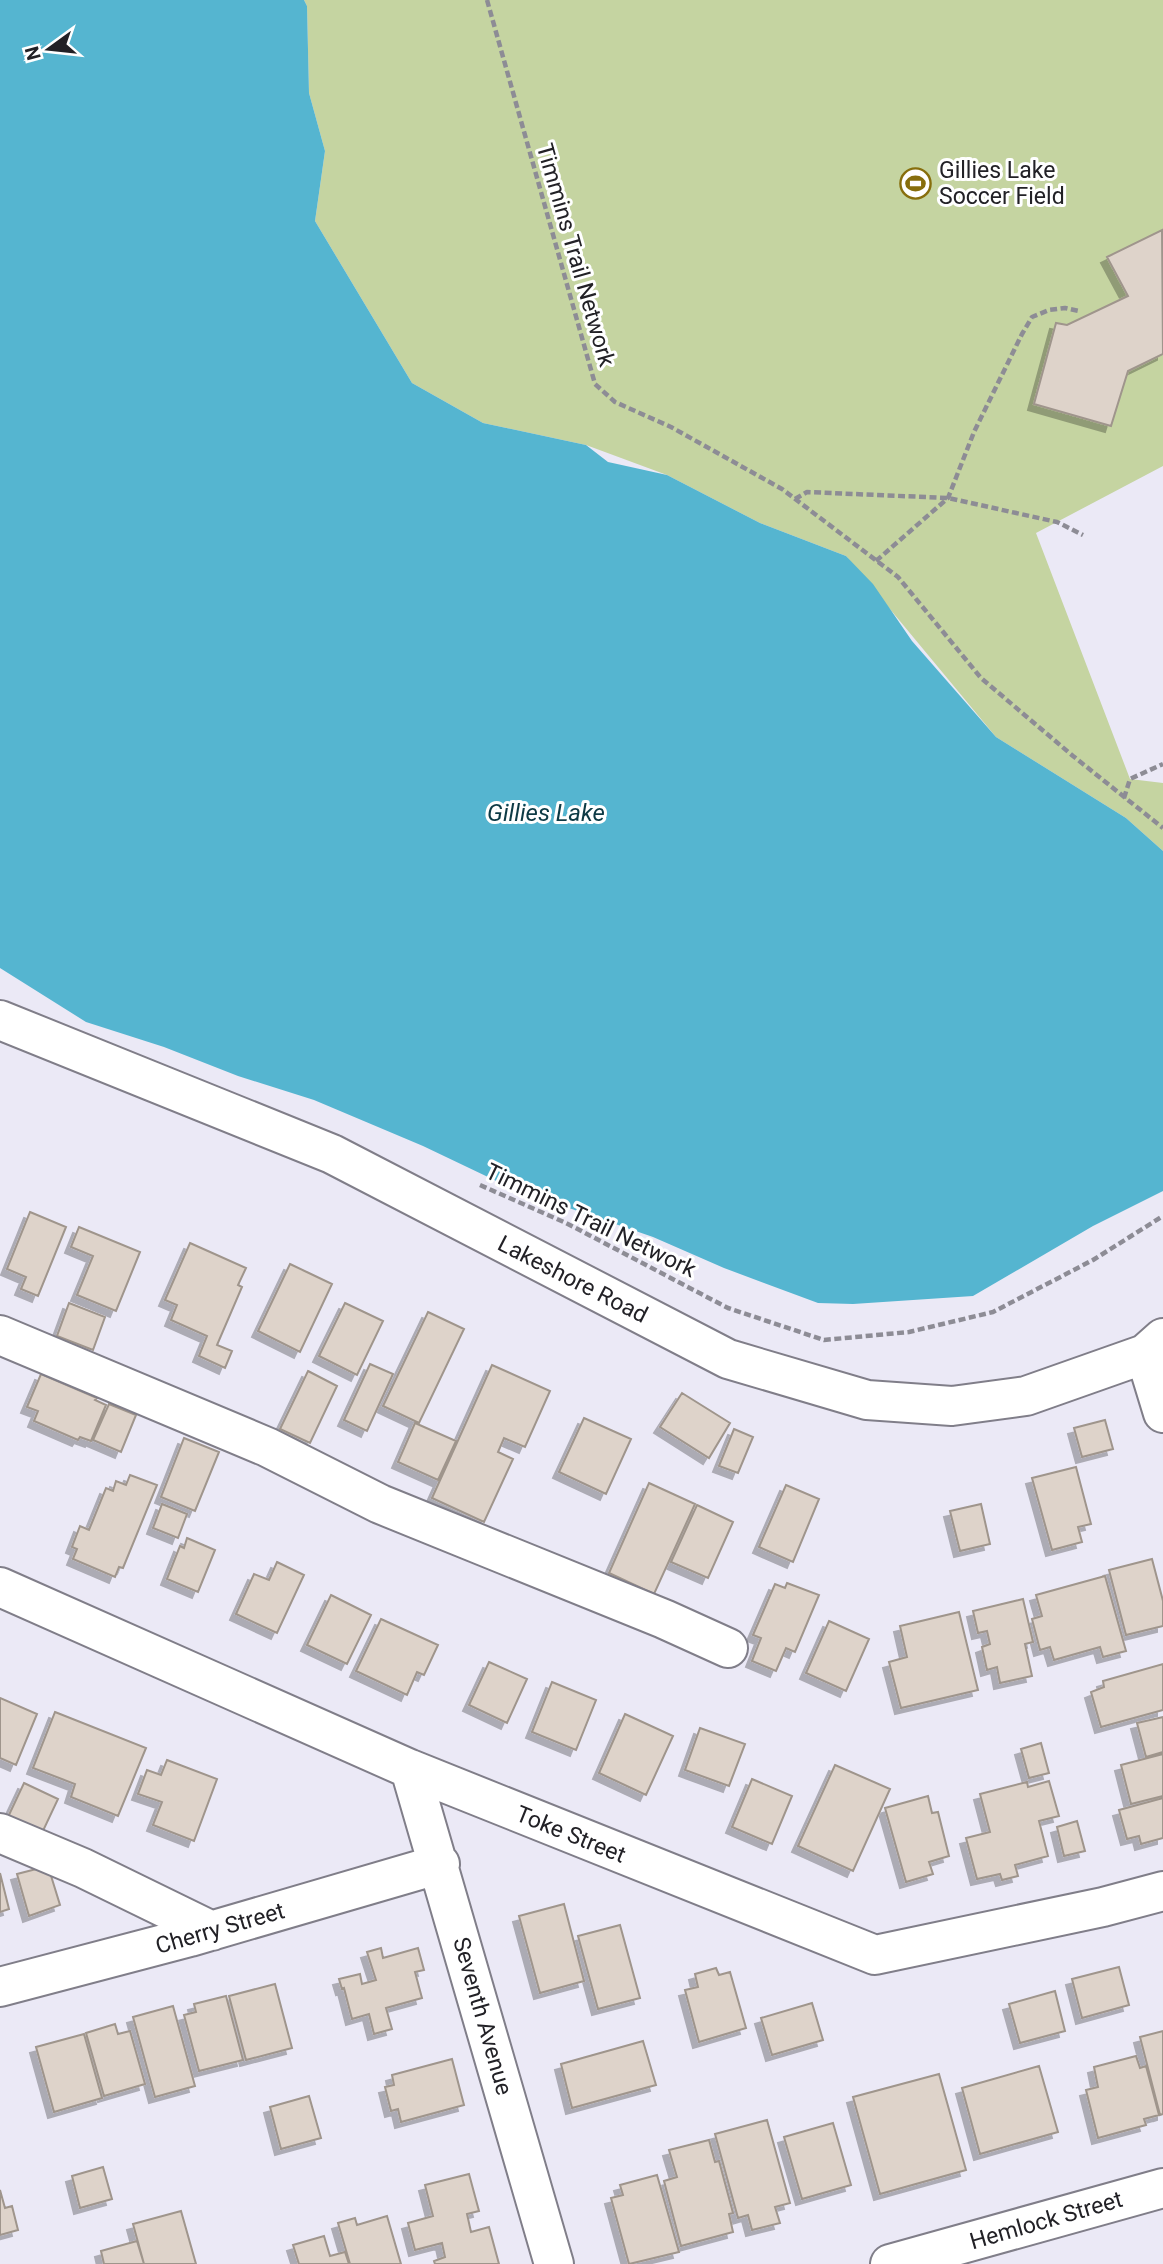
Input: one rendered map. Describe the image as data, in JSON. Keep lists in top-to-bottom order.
{
  "streets": {
    "street": [
      "Lakeshore Road",
      "Toke Street",
      "Cherry Street",
      "Seventh Avenue",
      "Hemlock Street"
    ],
    "path": ["Timmins Trail Network"]
  },
  "crossings": [
    ["Toke Street", "Seventh Avenue"],
    ["Cherry Street", "Seventh Avenue"]
  ],
  "water": ["Gillies Lake"],
  "places": {
    "sports": ["Gillies Lake Soccer Field"]
  },
  "north": "left"
}
